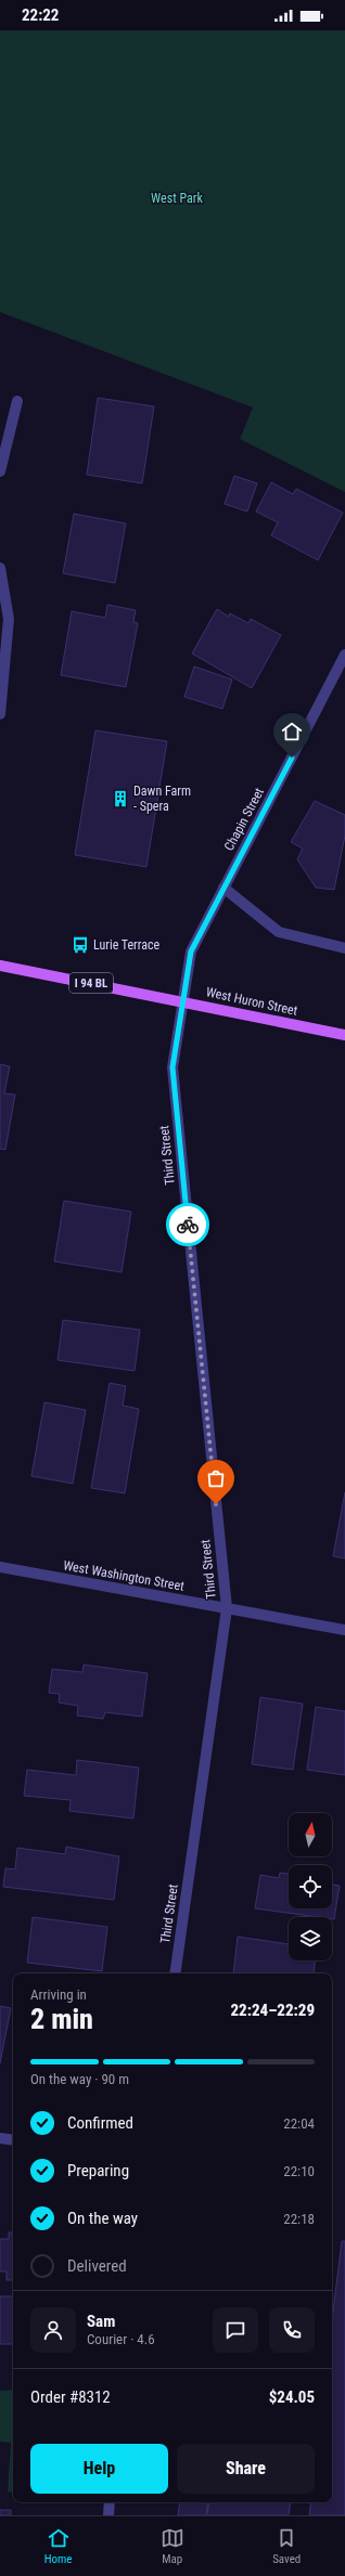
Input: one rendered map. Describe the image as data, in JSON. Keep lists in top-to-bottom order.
{
  "streets": {
    "main road": ["I 94 BL", "West Huron Street"],
    "street": ["Chapin Street", "Third Street", "West Washington Street"]
  },
  "crossings": [
    ["Chapin Street", "West Huron Street"],
    ["Chapin Street", "Third Street"],
    ["West Huron Street", "Third Street"],
    ["Third Street", "West Washington Street"]
  ],
  "parks": ["West Park"],
  "places": {
    "building": ["Dawn Farm - Spera"],
    "bus stop": ["Lurie Terrace"]
  },
  "north": "top",
  "page": {
    "status": "22:22",
    "heading": ["2 min", "Arriving in", "22:24–22:29"],
    "panel": [
      "Sam",
      "Courier · 4.6",
      "Order #8312",
      "$24.05"
    ],
    "bar": "On the way · 90 m",
    "list": [
      ["Confirmed", "22:04"],
      ["Preparing", "22:10"],
      ["On the way", "22:18"],
      "Delivered"
    ],
    "buttons": ["Help", "Share"],
    "tabs": ["Home", "Map", "Saved"]
  }
}
